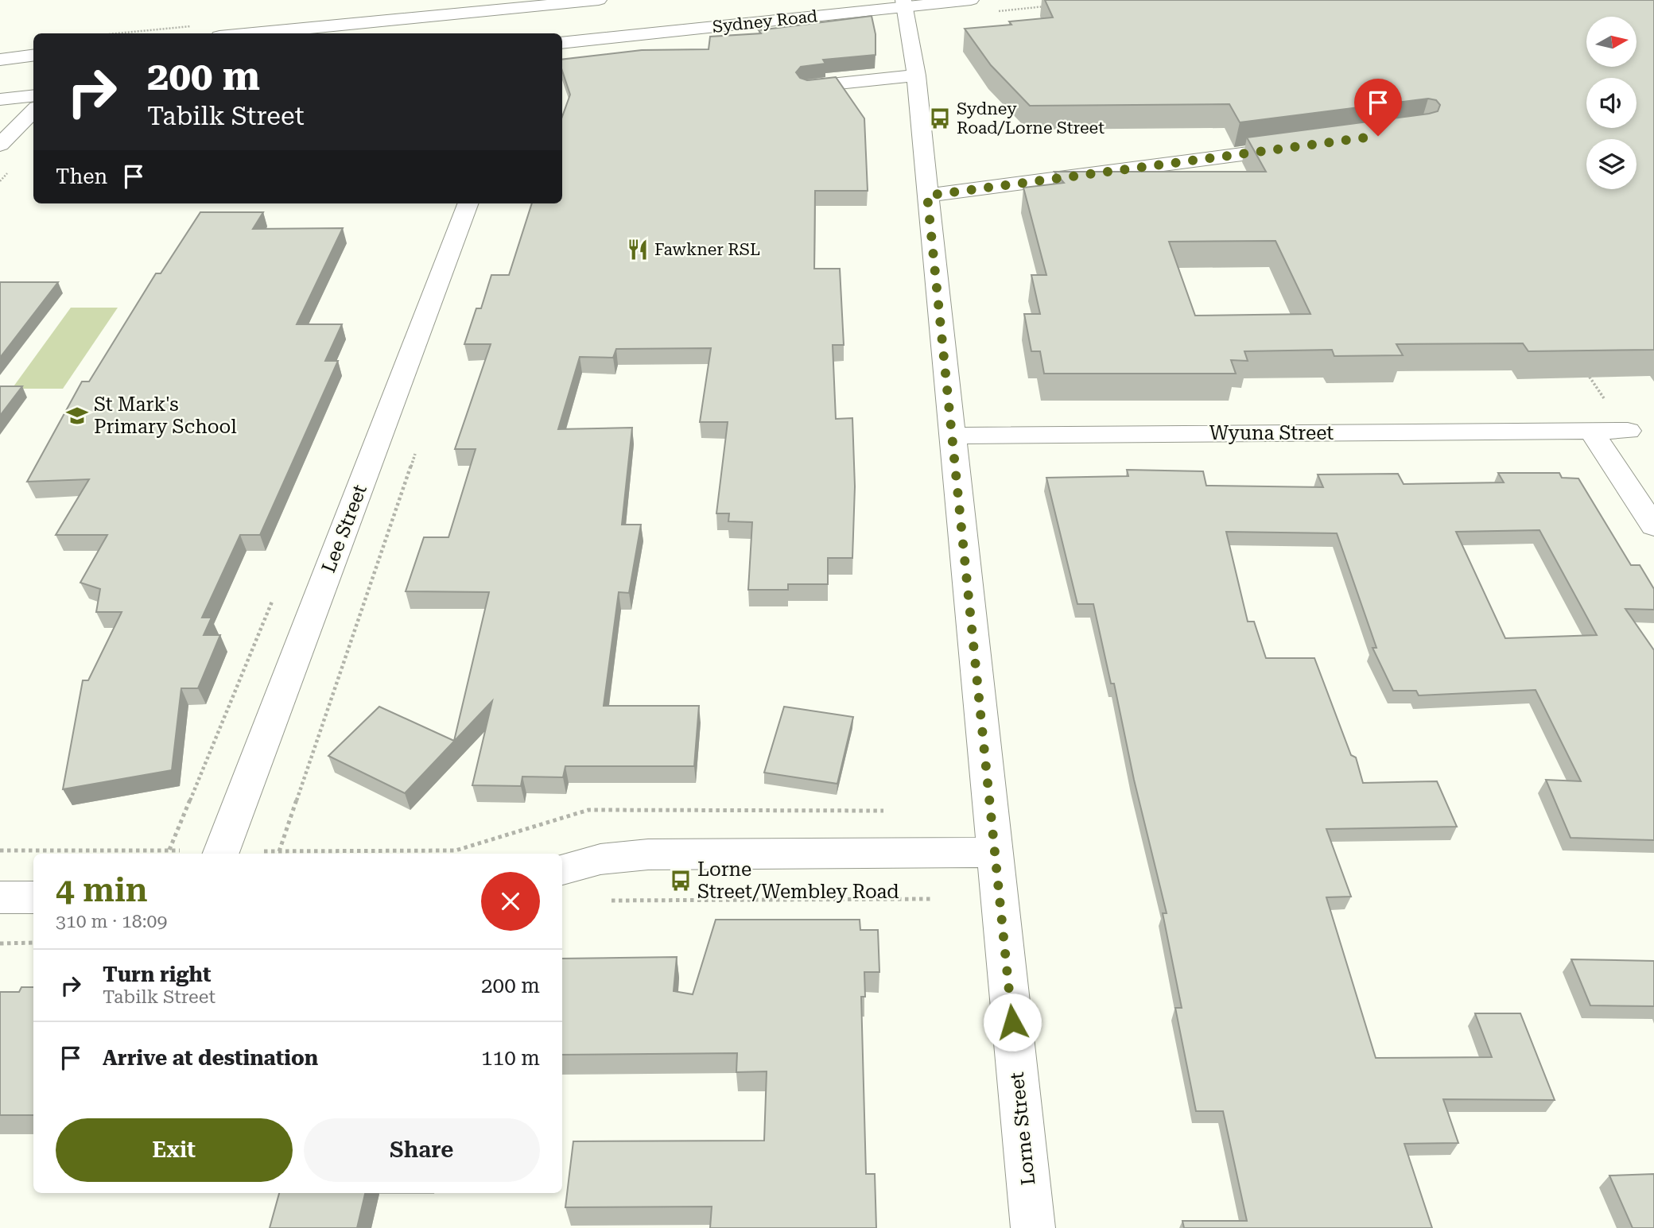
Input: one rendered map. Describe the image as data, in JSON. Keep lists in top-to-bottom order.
{
  "streets": {
    "main road": [
      "Sydney Road",
      "Wyuna Street",
      "Lee Street",
      "Lorne Street"
    ]
  },
  "crossings": [
    ["Sydney Road", "Lorne Street"],
    ["Wyuna Street", "Lorne Street"]
  ],
  "places": {
    "bus stop": ["Sydney Road/Lorne Street", "Lorne Street/Wembley Road"],
    "restaurant": ["Fawkner RSL"],
    "school or university": ["St Mark's Primary School"]
  },
  "north": "right",
  "page": {
    "turn": ["200 m", "Tabilk Street"],
    "then": "Then",
    "heading": ["4 min", "310 m · 18:09"],
    "list": [
      {
        "name": "Turn right",
        "note": "Tabilk Street",
        "value": "200 m"
      },
      {
        "name": "Arrive at destination",
        "value": "110 m"
      }
    ],
    "buttons": ["Exit", "Share"]
  }
}
